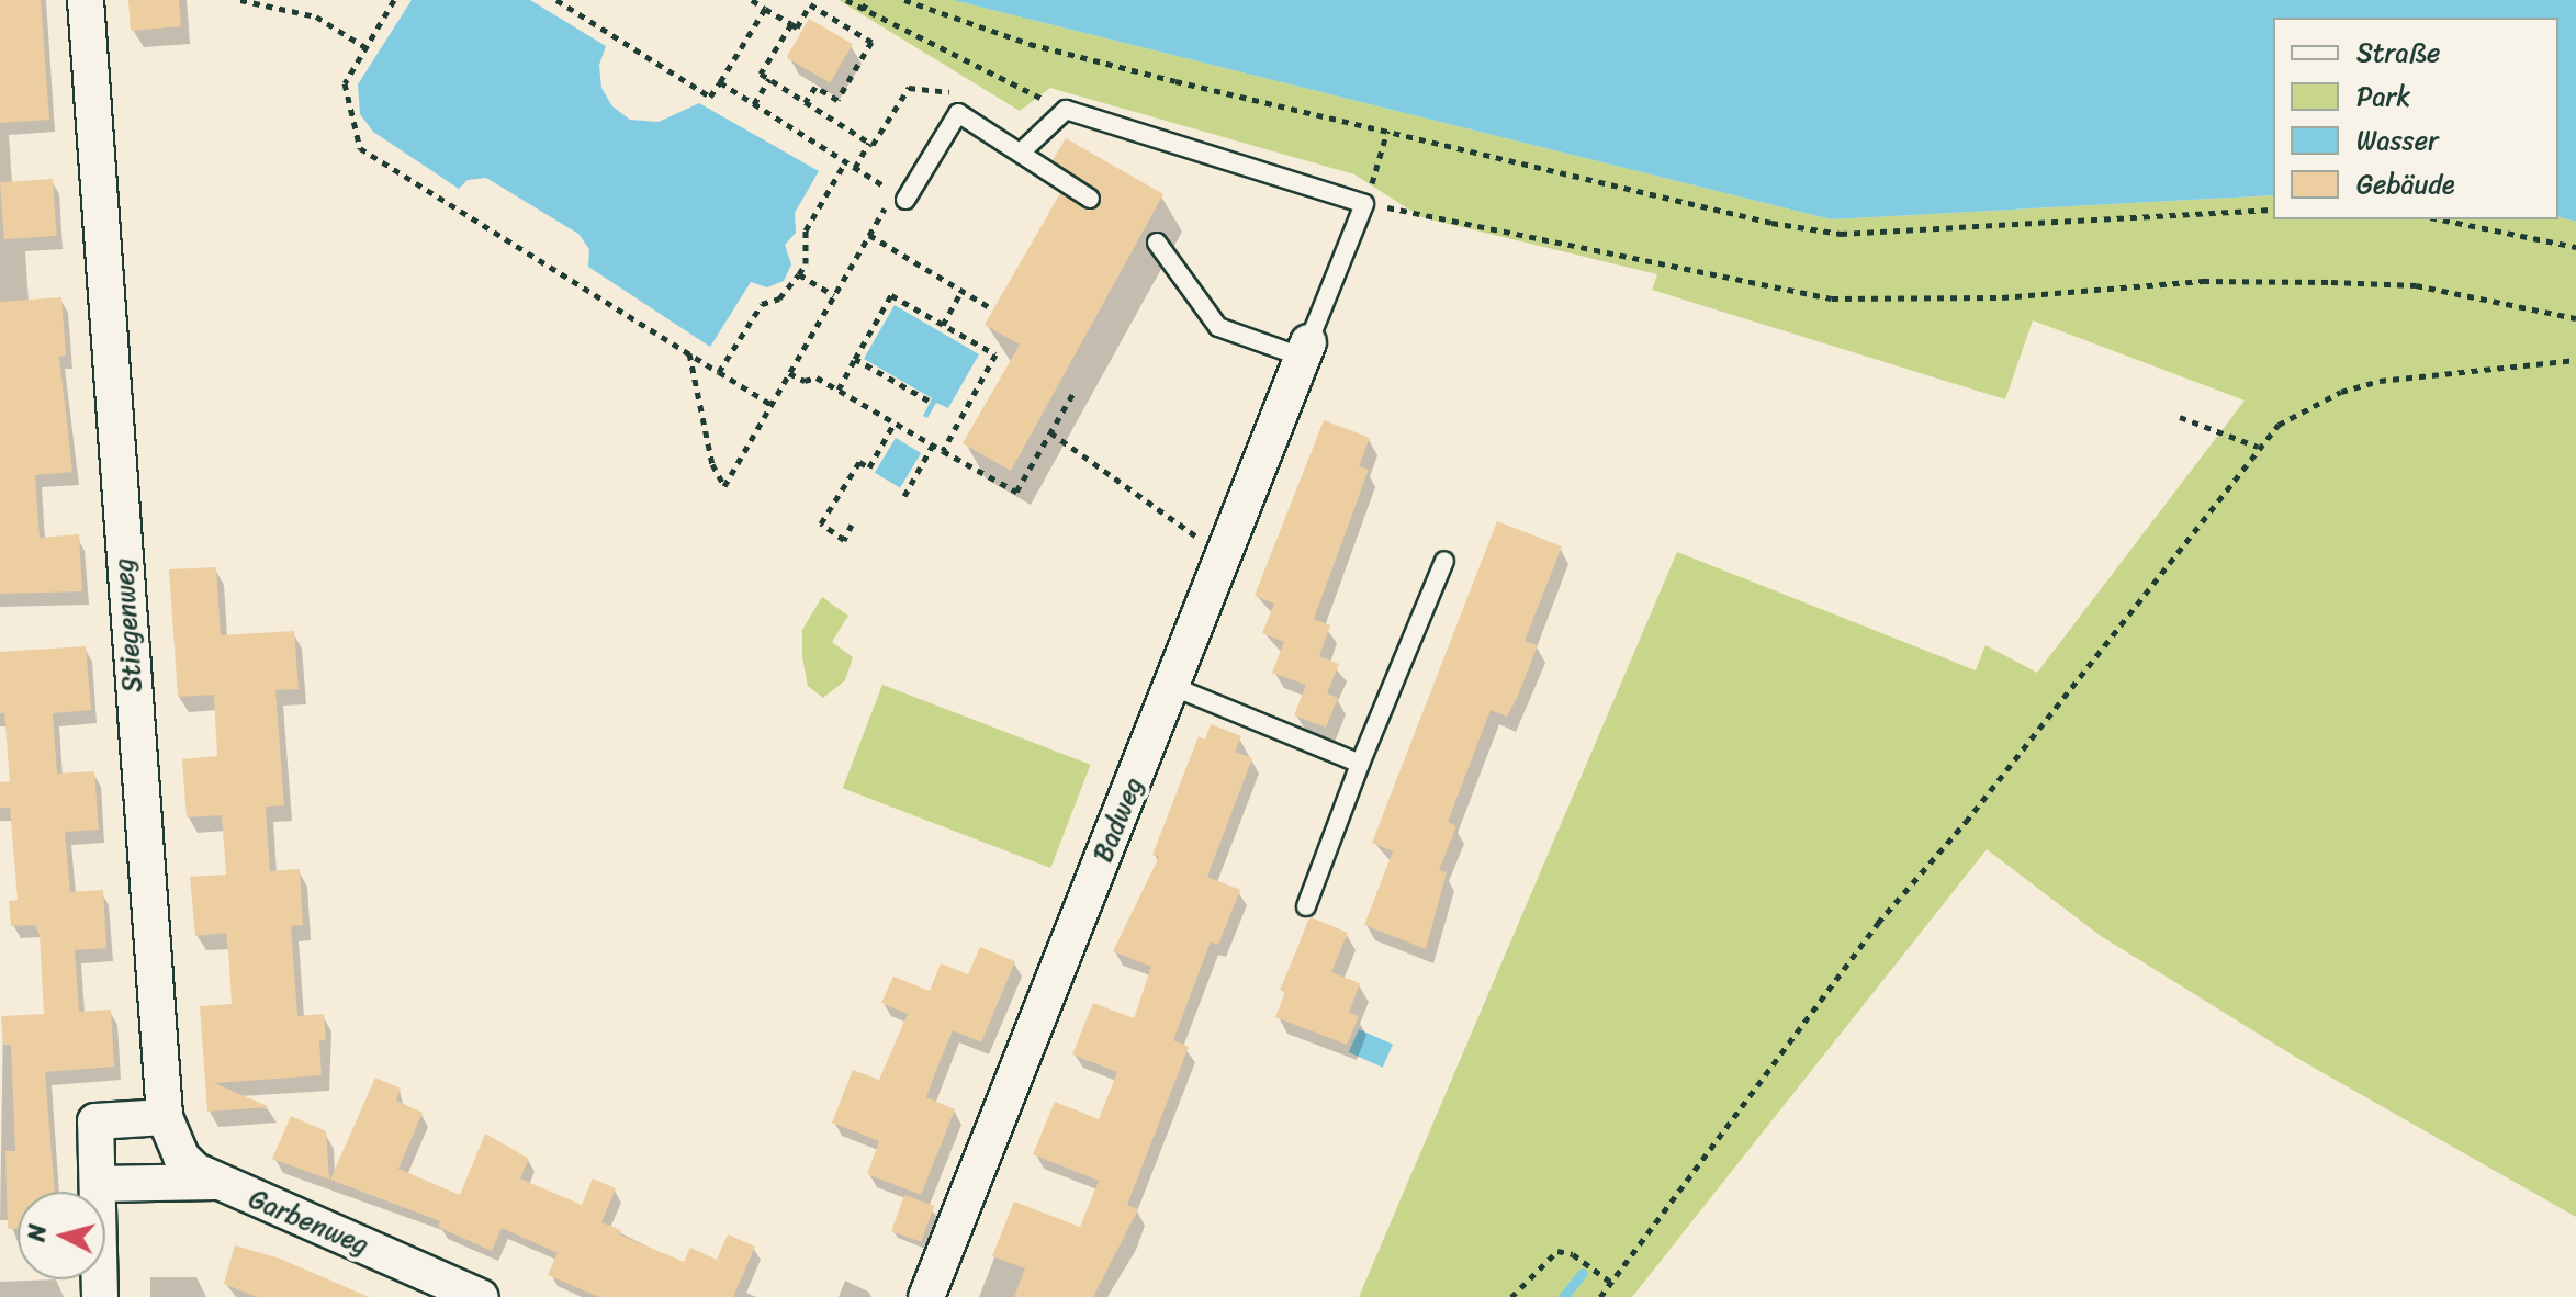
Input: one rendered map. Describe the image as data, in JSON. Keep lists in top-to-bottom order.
{
  "streets": {
    "street": ["Stiegenweg", "Badweg", "Garbenweg"]
  },
  "crossings": [
    ["Stiegenweg", "Garbenweg"]
  ],
  "legend": [
    "Straße",
    "Park",
    "Wasser",
    "Gebäude"
  ],
  "north": "left"
}
